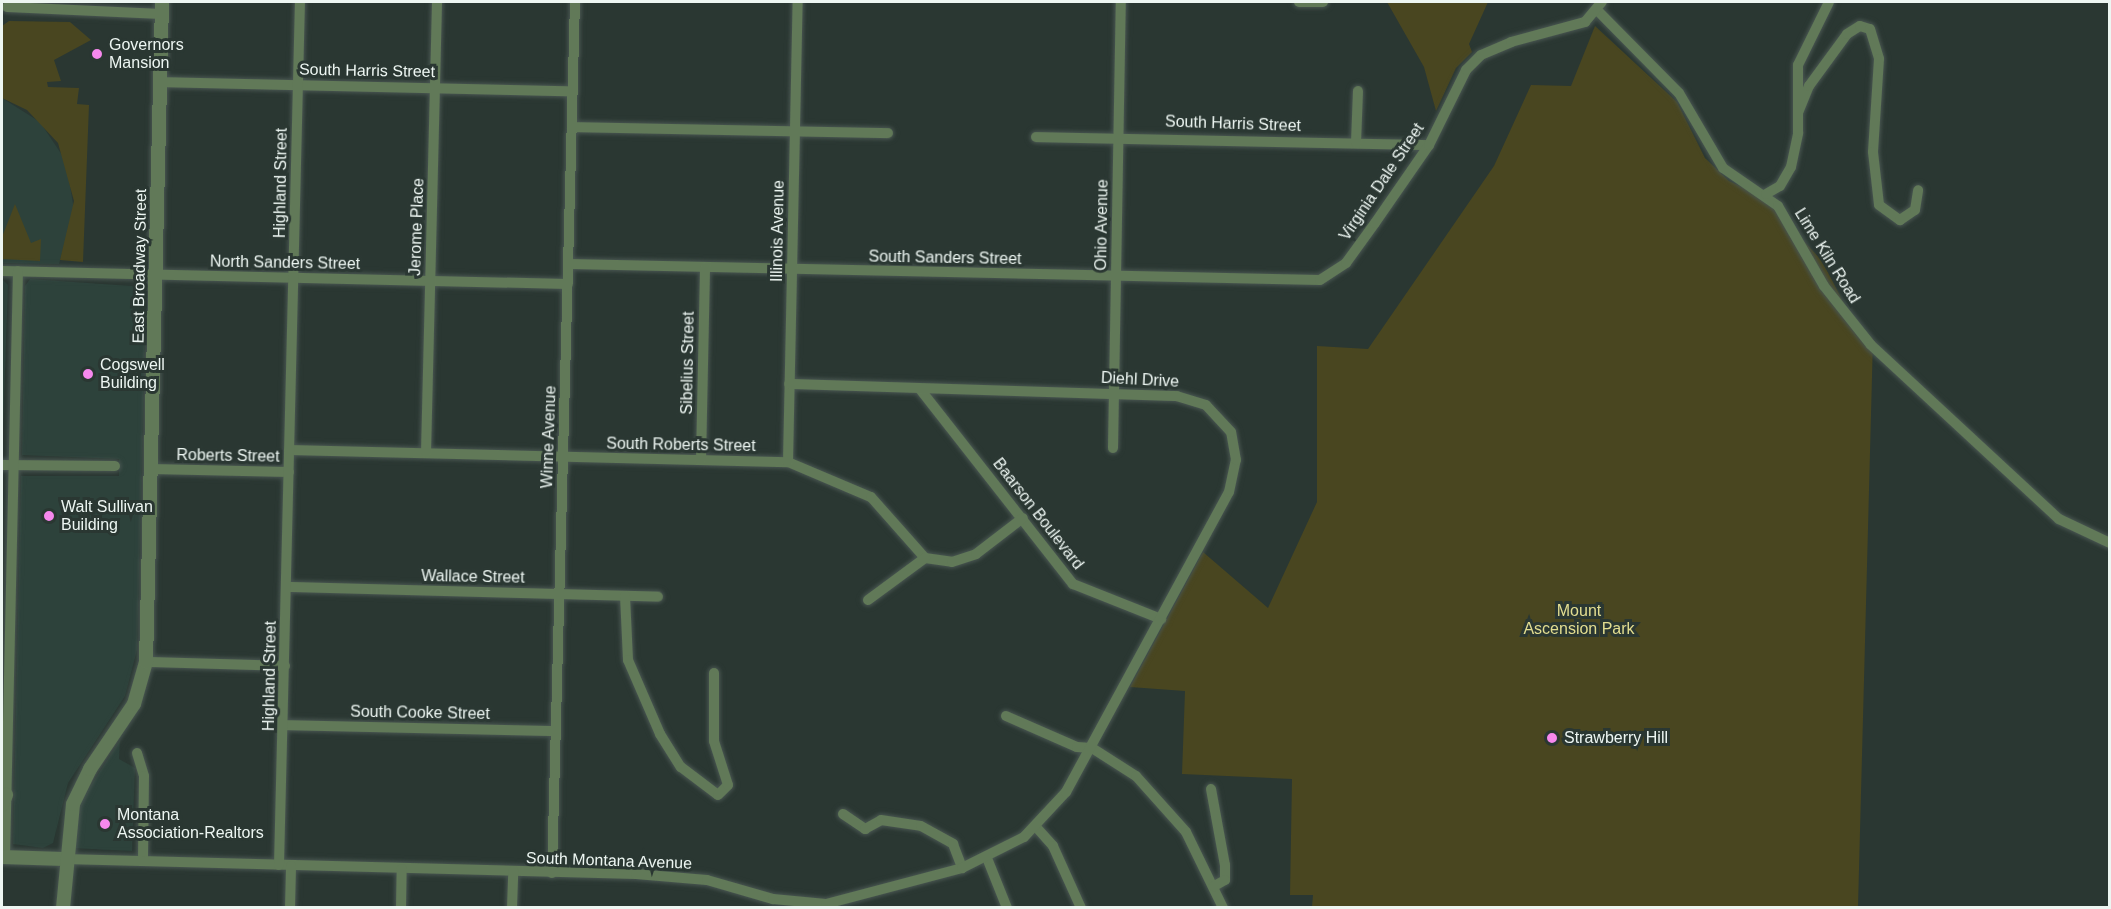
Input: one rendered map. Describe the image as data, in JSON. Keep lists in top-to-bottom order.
{
  "streets": {
    "street": [
      "South Harris Street",
      "Virginia Dale Street",
      "Highland Street",
      "Ohio Avenue",
      "Jerome Place",
      "Illinois Avenue",
      "Lime Kiln Road",
      "South Sanders Street",
      "North Sanders Street",
      "East Broadway Street",
      "Sibelius Street",
      "Diehl Drive",
      "Winne Avenue",
      "South Roberts Street",
      "Roberts Street",
      "Baarson Boulevard",
      "Wallace Street",
      "South Cooke Street",
      "South Montana Avenue"
    ]
  },
  "crossings": [
    ["South Harris Street", "Virginia Dale Street"],
    ["South Harris Street", "Highland Street"],
    ["South Harris Street", "Ohio Avenue"],
    ["South Harris Street", "Jerome Place"],
    ["South Harris Street", "East Broadway Street"],
    ["South Harris Street", "Winne Avenue"],
    ["Virginia Dale Street", "Lime Kiln Road"],
    ["Virginia Dale Street", "South Sanders Street"],
    ["Highland Street", "North Sanders Street"],
    ["Highland Street", "South Roberts Street"],
    ["Highland Street", "Roberts Street"],
    ["Highland Street", "Wallace Street"],
    ["Highland Street", "South Cooke Street"],
    ["Highland Street", "South Montana Avenue"],
    ["Ohio Avenue", "South Sanders Street"],
    ["Ohio Avenue", "Diehl Drive"],
    ["Jerome Place", "North Sanders Street"],
    ["Jerome Place", "South Roberts Street"],
    ["Illinois Avenue", "South Sanders Street"],
    ["Illinois Avenue", "Diehl Drive"],
    ["Illinois Avenue", "South Roberts Street"],
    ["South Sanders Street", "Sibelius Street"],
    ["South Sanders Street", "Winne Avenue"],
    ["North Sanders Street", "East Broadway Street"],
    ["North Sanders Street", "Winne Avenue"],
    ["East Broadway Street", "Roberts Street"],
    ["East Broadway Street", "South Montana Avenue"],
    ["Sibelius Street", "South Roberts Street"],
    ["Diehl Drive", "Baarson Boulevard"],
    ["Diehl Drive", "South Montana Avenue"],
    ["Winne Avenue", "South Roberts Street"],
    ["Winne Avenue", "Wallace Street"],
    ["Winne Avenue", "South Cooke Street"],
    ["Winne Avenue", "South Montana Avenue"]
  ],
  "parks": ["Mount Ascension Park"],
  "places": [
    "Governors Mansion",
    "Cogswell Building",
    "Walt Sullivan Building",
    "Strawberry Hill",
    "Montana Association-Realtors"
  ]
}
